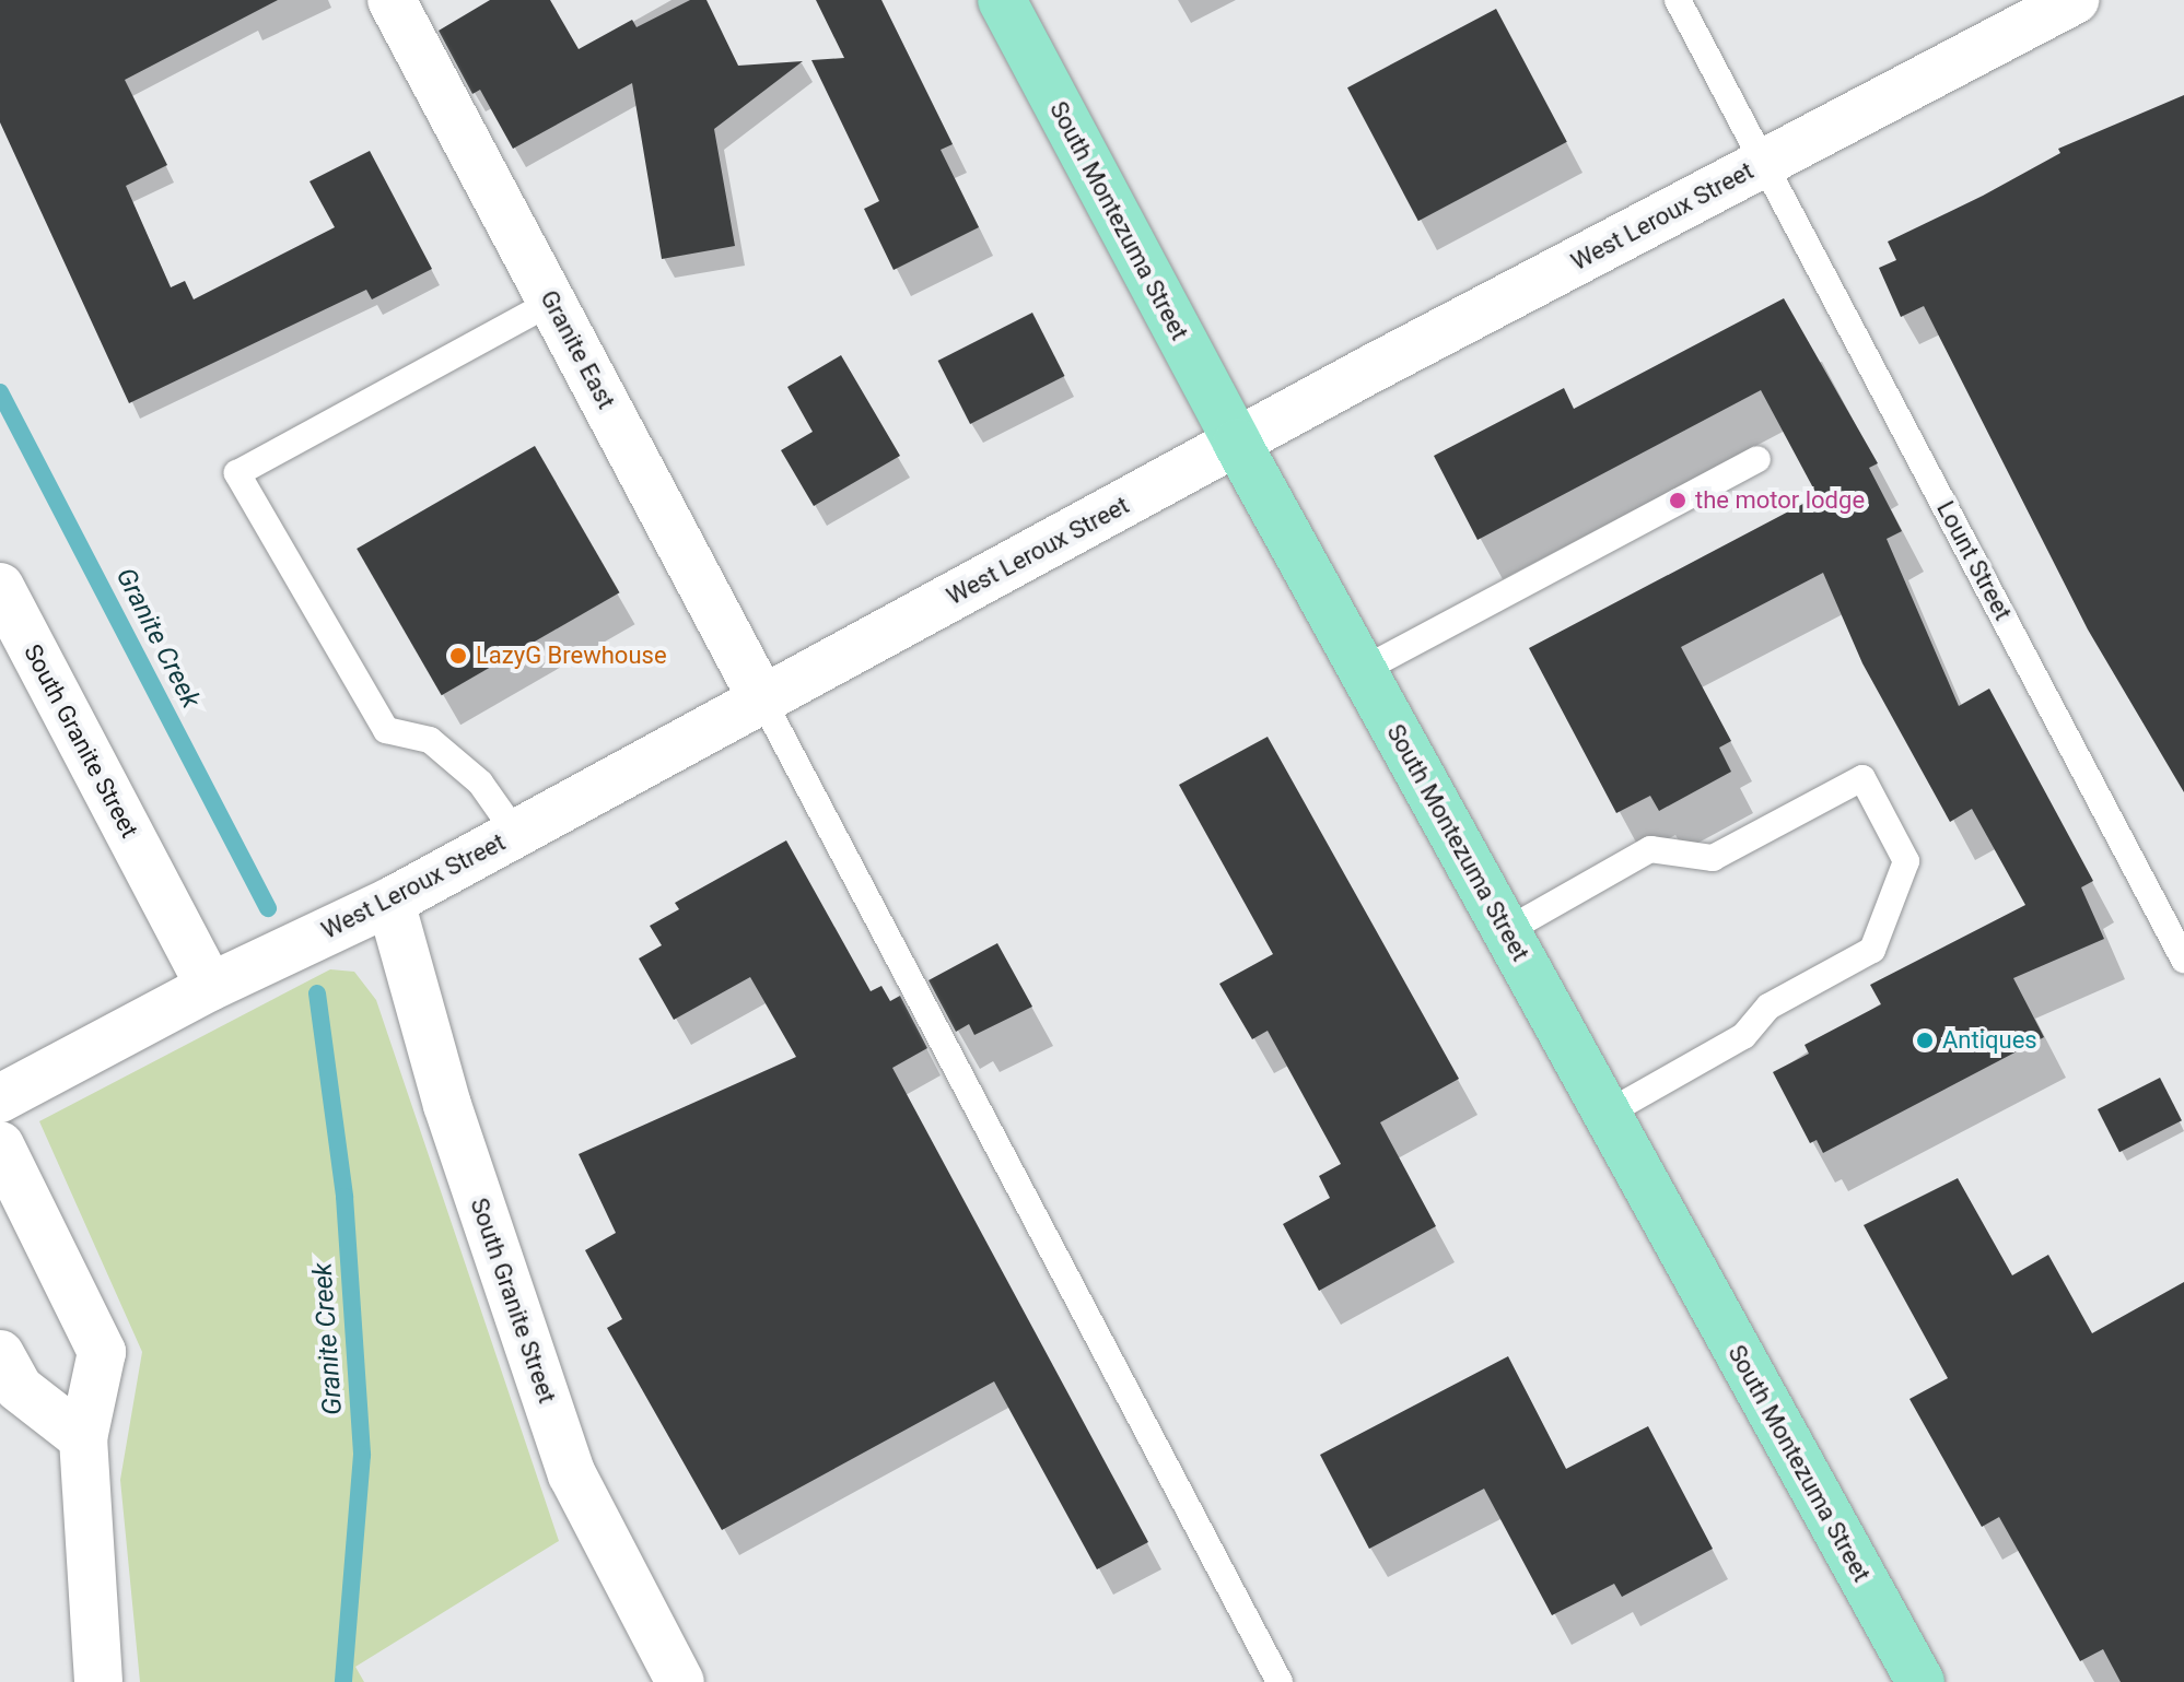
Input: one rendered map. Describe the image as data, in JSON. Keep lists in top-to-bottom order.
{
  "streets": {
    "main road": ["South Montezuma Street"],
    "street": ["West Leroux Street", "Granite East", "South Granite Street"],
    "lane": ["Lount Street"]
  },
  "crossings": [
    ["West Leroux Street", "South Montezuma Street"],
    ["West Leroux Street", "Granite East"],
    ["West Leroux Street", "Lount Street"],
    ["West Leroux Street", "South Granite Street"]
  ],
  "water": ["Granite Creek"],
  "places": ["the motor lodge", "LazyG Brewhouse", "Antiques"]
}
